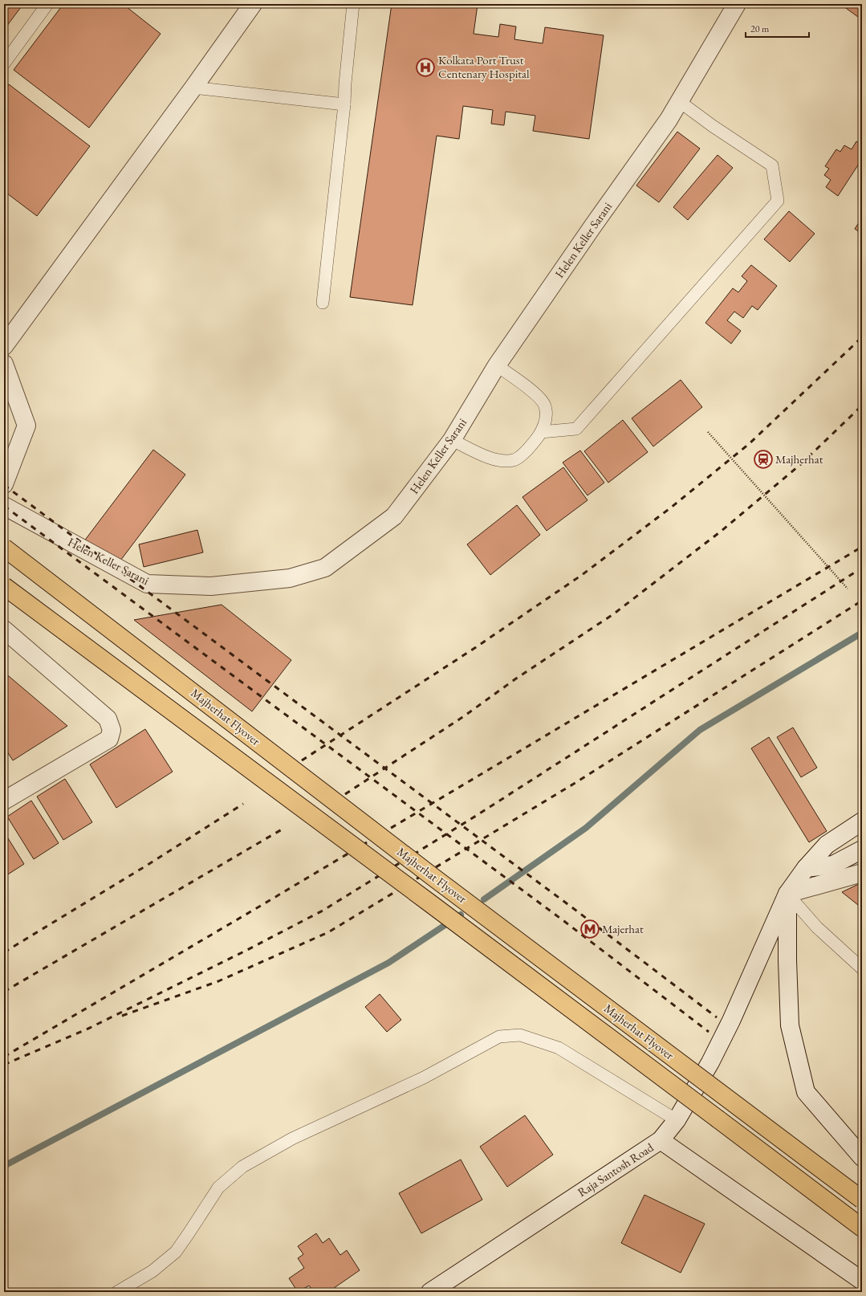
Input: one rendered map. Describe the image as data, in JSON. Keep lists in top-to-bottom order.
{
  "streets": {
    "highway": ["Majherhat Flyover"],
    "street": ["Helen Keller Sarani", "Raja Santosh Road"]
  },
  "places": {
    "hospital": ["Kolkata Port Trust Centenary Hospital"],
    "station": ["Majherhat"],
    "metro station": ["Majerhat"]
  },
  "scale_bar": "20 m"
}
